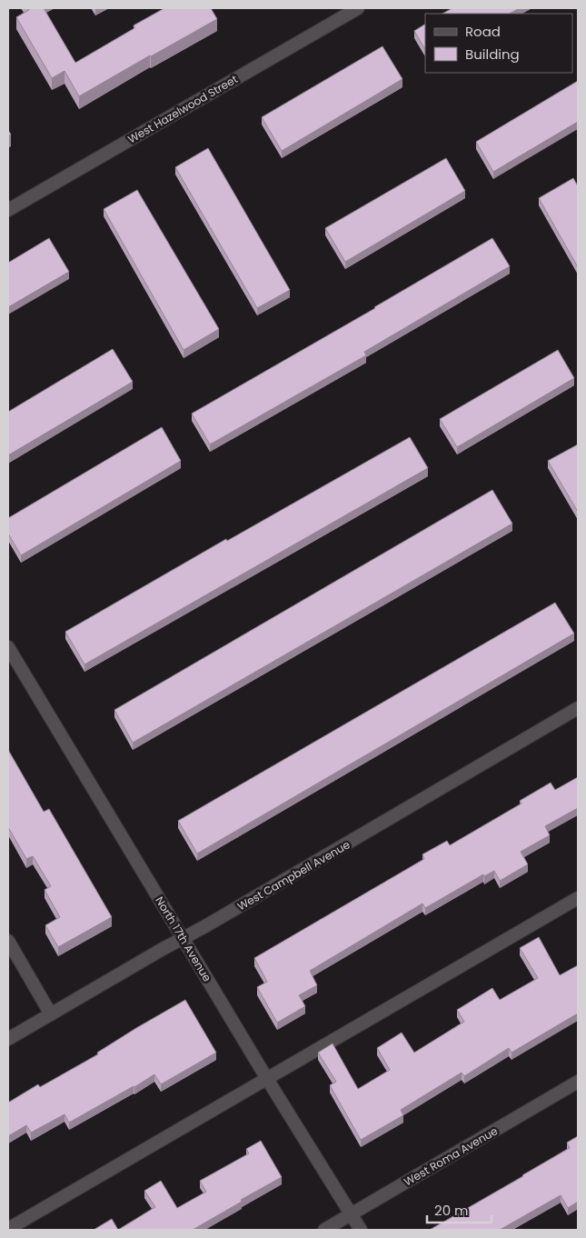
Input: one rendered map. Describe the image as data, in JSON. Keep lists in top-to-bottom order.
{
  "streets": {
    "street": [
      "West Hazelwood Street",
      "West Campbell Avenue",
      "North 17th Avenue",
      "West Roma Avenue"
    ]
  },
  "crossings": [
    ["West Campbell Avenue", "North 17th Avenue"],
    ["North 17th Avenue", "West Roma Avenue"]
  ],
  "legend": ["Road", "Building"],
  "scale_bar": "20 m"
}
